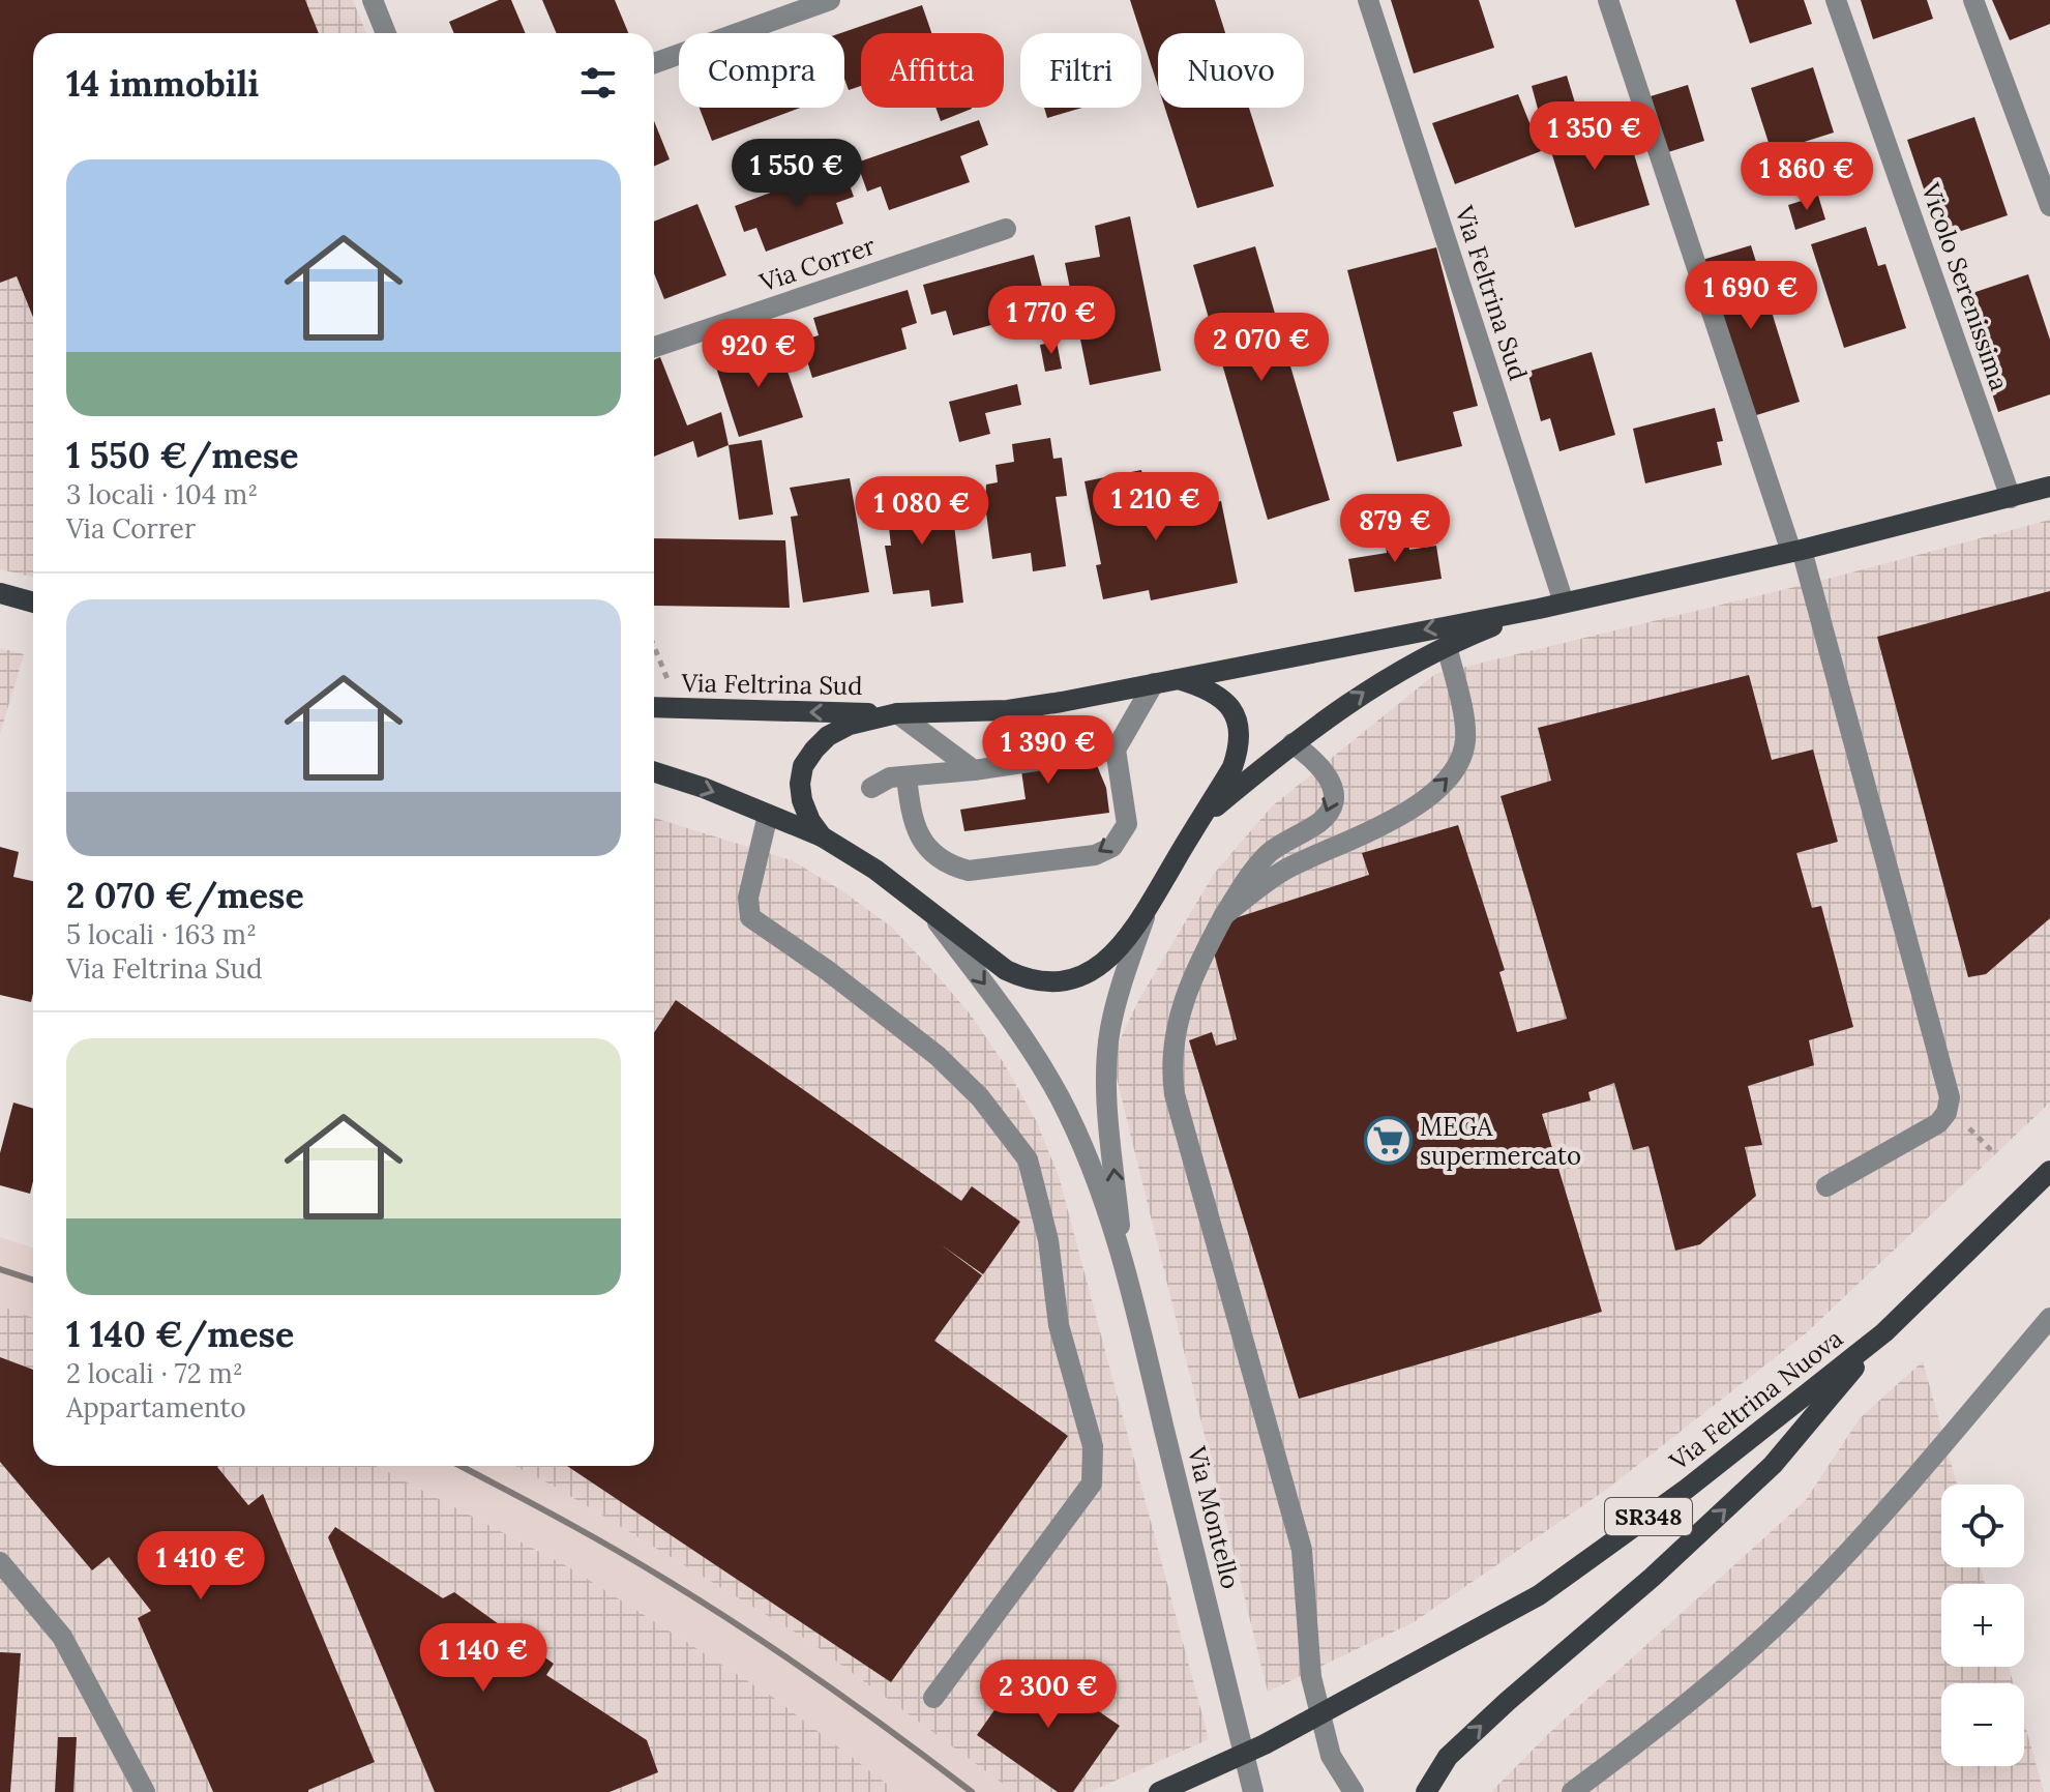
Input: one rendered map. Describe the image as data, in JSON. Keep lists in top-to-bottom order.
{
  "streets": {
    "main road": ["Via Feltrina Sud", "Via Feltrina Nuova", "SR348"],
    "street": ["Via Correr", "Vicolo Serenissima", "Via Montello"]
  },
  "places": {
    "supermarket": ["MEGA supermercato"]
  },
  "page": {
    "chip": [
      "Compra",
      "Affitta",
      "Filtri",
      "Nuovo"
    ],
    "heading": "14 immobili",
    "price": [
      "1 350 €",
      "1 550 €",
      "1 860 €",
      "1 690 €",
      "1 770 €",
      "2 070 €",
      "920 €",
      "1 210 €",
      "1 080 €",
      "879 €",
      "1 390 €",
      "1 410 €",
      "1 140 €",
      "2 300 €"
    ],
    "list": [
      {
        "name": "1 550 €/mese",
        "note": "3 locali · 104 m² · Via Correr"
      },
      {
        "name": "2 070 €/mese",
        "note": "5 locali · 163 m² · Via Feltrina Sud"
      },
      {
        "name": "1 140 €/mese",
        "note": "2 locali · 72 m² · Appartamento"
      }
    ],
    "map_buttons": ["+", "−"]
  }
}
